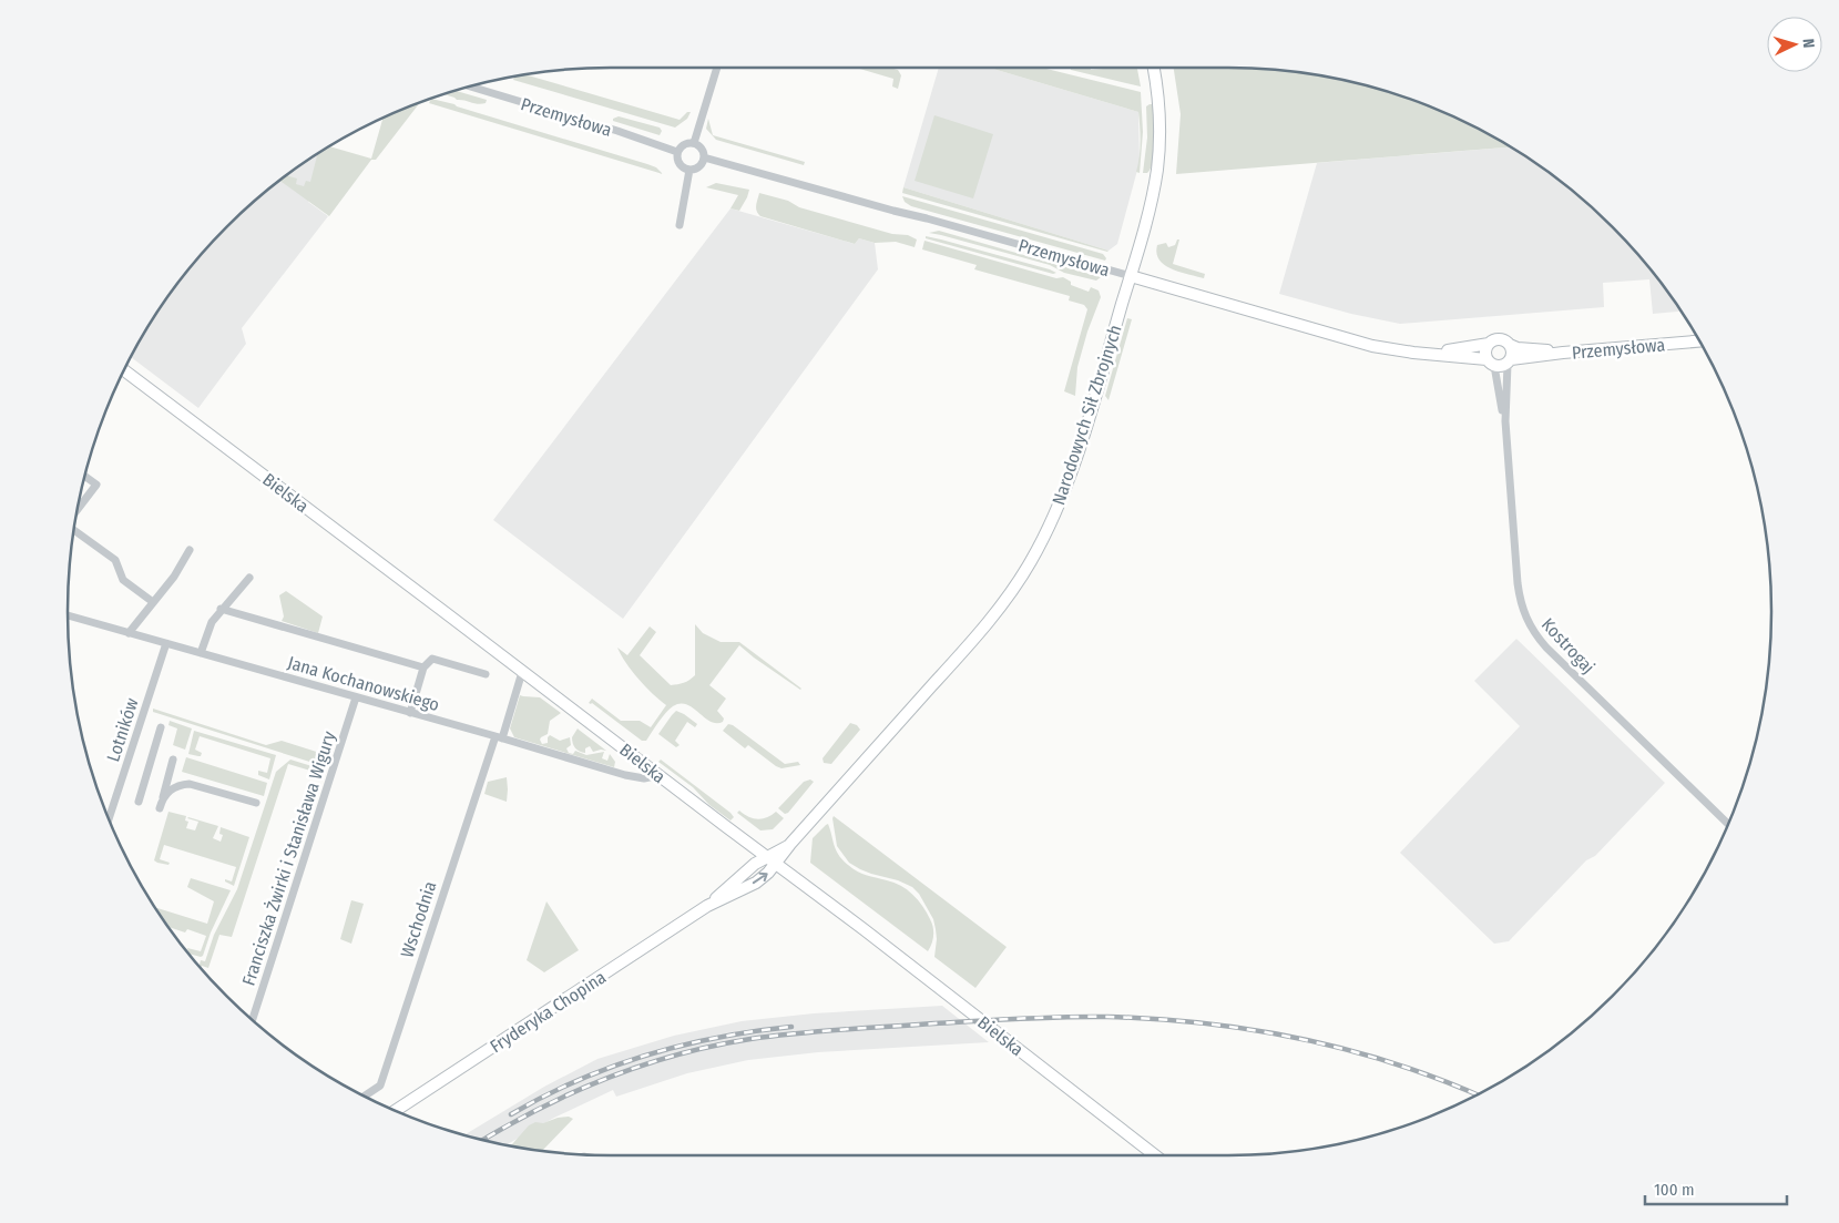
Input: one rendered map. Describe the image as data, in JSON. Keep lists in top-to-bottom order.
{
  "streets": {
    "street": [
      "Przemysłowa",
      "Narodowych Sił Zbrojnych",
      "Bielska",
      "Kostrogaj",
      "Jana Kochanowskiego",
      "Lotników",
      "Franciszka Żwirki i Stanisława Wigury",
      "Wschodnia",
      "Fryderyka Chopina"
    ]
  },
  "crossings": [
    ["Przemysłowa", "Narodowych Sił Zbrojnych"],
    ["Przemysłowa", "Kostrogaj"],
    ["Narodowych Sił Zbrojnych", "Bielska"],
    ["Narodowych Sił Zbrojnych", "Fryderyka Chopina"],
    ["Bielska", "Jana Kochanowskiego"],
    ["Bielska", "Wschodnia"],
    ["Bielska", "Fryderyka Chopina"],
    ["Jana Kochanowskiego", "Lotników"],
    ["Jana Kochanowskiego", "Franciszka Żwirki i Stanisława Wigury"],
    ["Jana Kochanowskiego", "Wschodnia"]
  ],
  "scale_bar": "100 m",
  "north": "right"
}
